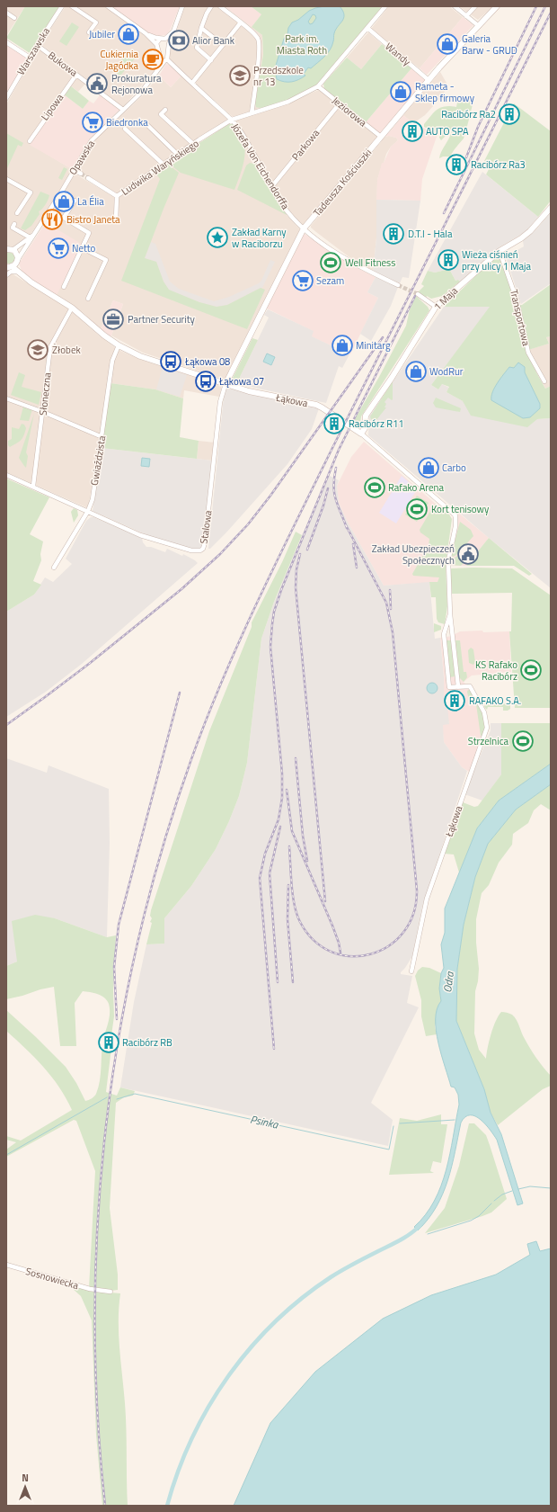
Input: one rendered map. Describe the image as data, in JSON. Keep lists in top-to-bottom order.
{
  "streets": {
    "main road": ["Tadeusza Kościuszki", "1 Maja", "Łąkowa"],
    "street": [
      "Warszawska",
      "Wandy",
      "Bukowa",
      "Lipowa",
      "Jeziorowa",
      "Parkowa",
      "Opawska",
      "Józefa Von Eichendorffa",
      "Ludwika Waryńskiego",
      "Transportowa",
      "Słoneczna",
      "Gwiaździsta",
      "Stalowa",
      "Sosnowiecka"
    ]
  },
  "crossings": [
    ["Warszawska", "Bukowa"],
    ["Wandy", "Tadeusza Kościuszki"],
    ["Bukowa", "Lipowa"],
    ["Bukowa", "Opawska"],
    ["Jeziorowa", "Parkowa"],
    ["Jeziorowa", "Ludwika Waryńskiego"],
    ["Jeziorowa", "Tadeusza Kościuszki"],
    ["Parkowa", "Józefa Von Eichendorffa"],
    ["Opawska", "Józefa Von Eichendorffa"],
    ["Józefa Von Eichendorffa", "Ludwika Waryńskiego"],
    ["Józefa Von Eichendorffa", "Tadeusza Kościuszki"],
    ["Tadeusza Kościuszki", "Łąkowa"],
    ["Tadeusza Kościuszki", "Stalowa"],
    ["1 Maja", "Transportowa"],
    ["1 Maja", "Łąkowa"],
    ["Słoneczna", "Łąkowa"],
    ["Łąkowa", "Gwiaździsta"],
    ["Łąkowa", "Stalowa"],
    ["Gwiaździsta", "Stalowa"]
  ],
  "water": ["Odra", "Psinka"],
  "parks": ["Park im. Miasta Roth"],
  "places": {
    "shop": [
      "Jubiler",
      "Galeria Barw - GRUD",
      "Rameta - Sklep firmowy",
      "La Élia",
      "Minitarg",
      "WodRur",
      "Carbo"
    ],
    "bank": ["Alior Bank"],
    "cafe": ["Cukiernia Jagódka"],
    "school or university": ["Przedszkole nr 13", "Żłobek"],
    "public building": ["Prokuratura Rejonowa", "Zakład Ubezpieczeń Społecznych"],
    "building": [
      "Racibórz Ra2",
      "AUTO SPA",
      "Racibórz Ra3",
      "D.T.I - Hala",
      "Wieża ciśnień przy ulicy 1 Maja",
      "Racibórz R11",
      "RAFAKO S.A.",
      "Racibórz RB"
    ],
    "supermarket": ["Biedronka", "Netto", "Sezam"],
    "restaurant": ["Bistro Janeta"],
    "place": ["Zakład Karny w Raciborzu"],
    "sports": [
      "Well Fitness",
      "Rafako Arena",
      "Kort tenisowy",
      "KS Rafako Racibórz",
      "Strzelnica"
    ],
    "office": ["Partner Security"],
    "bus stop": ["Łąkowa 08", "Łąkowa 07"]
  },
  "north": "top"
}
